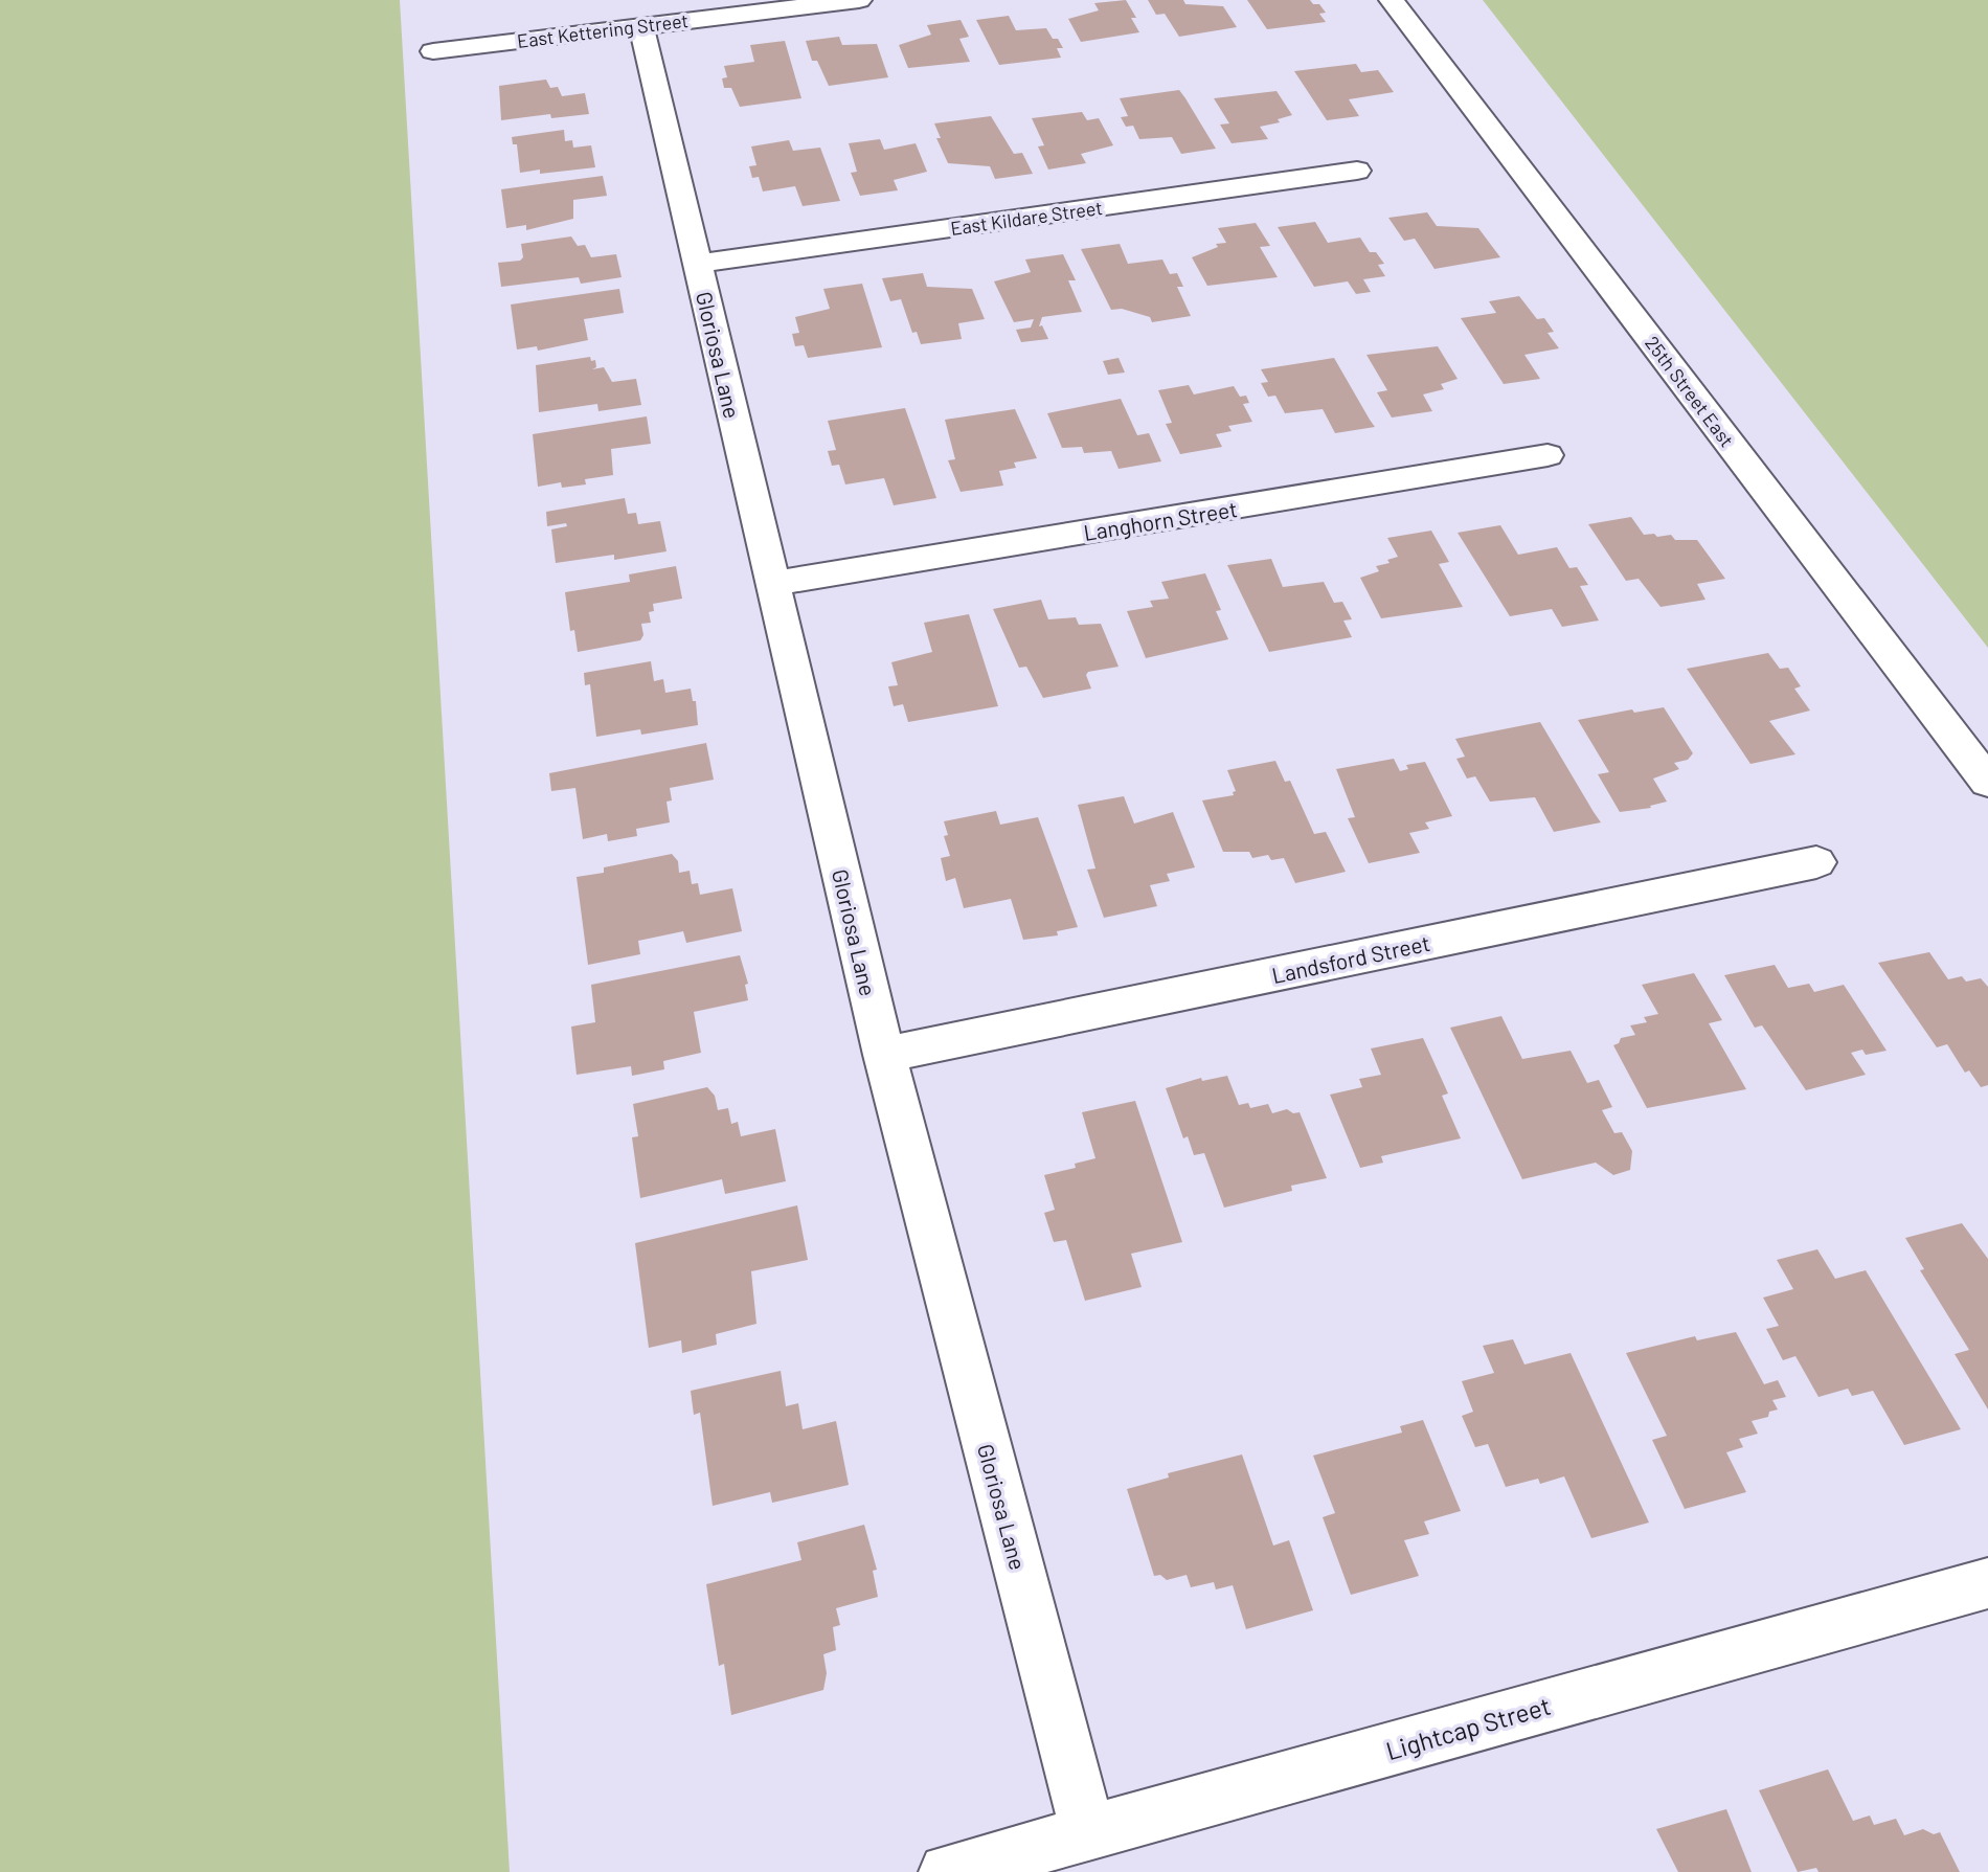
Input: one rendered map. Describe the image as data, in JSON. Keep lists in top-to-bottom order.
{
  "streets": {
    "street": [
      "East Kettering Street",
      "East Kildare Street",
      "Gloriosa Lane",
      "25th Street East",
      "Langhorn Street",
      "Landsford Street",
      "Lightcap Street"
    ]
  },
  "crossings": [
    ["East Kettering Street", "Gloriosa Lane"],
    ["East Kildare Street", "Gloriosa Lane"],
    ["Gloriosa Lane", "Langhorn Street"],
    ["Gloriosa Lane", "Landsford Street"],
    ["Gloriosa Lane", "Lightcap Street"]
  ]
}
